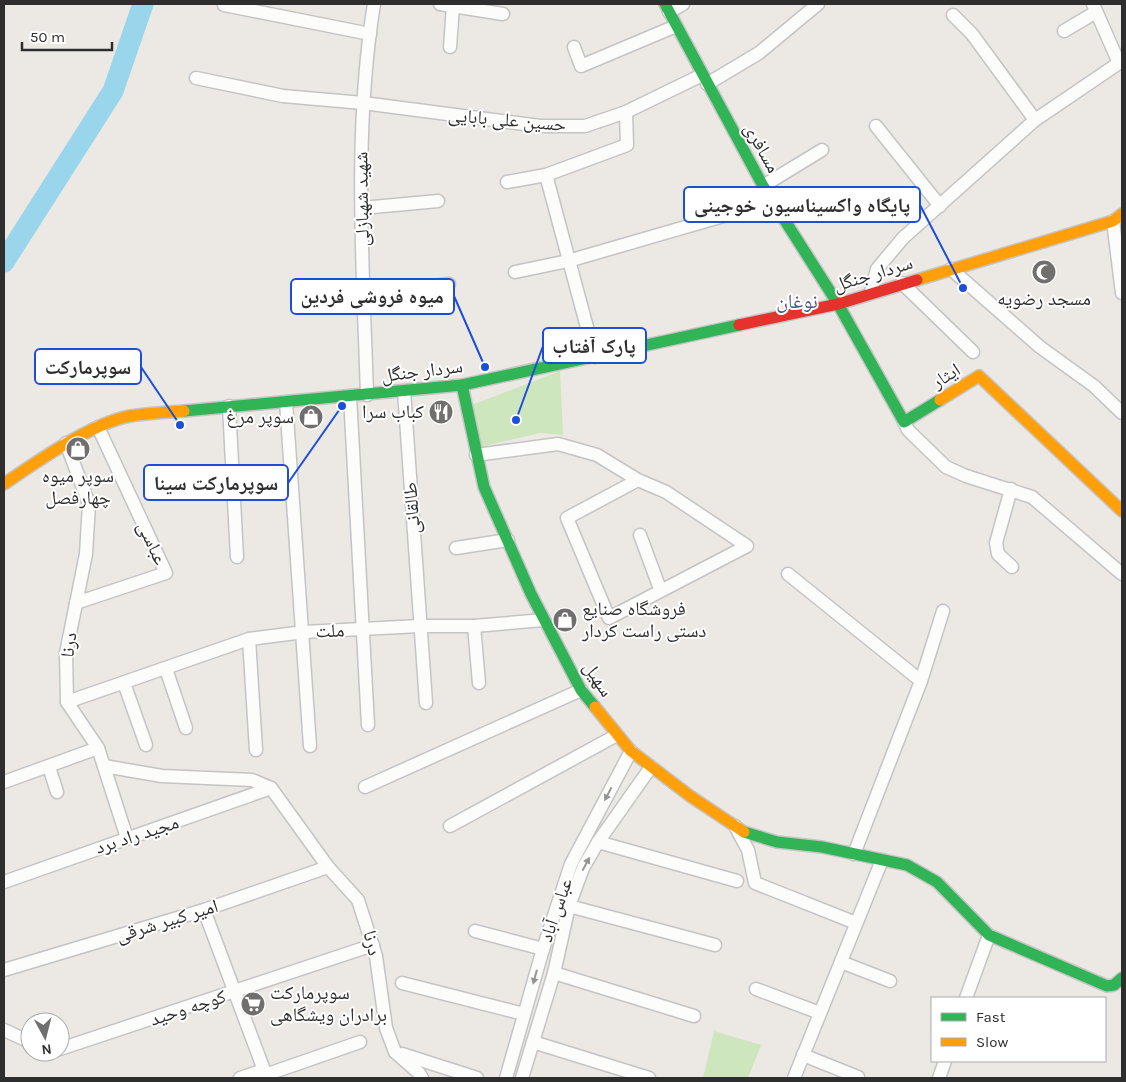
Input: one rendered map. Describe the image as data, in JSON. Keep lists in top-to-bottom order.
{
  "streets": {
    "street": [
      "حسین علی بابایی",
      "مسافری",
      "شهید شهبازلی",
      "سردار جنگل",
      "ایثار",
      "طالقانی",
      "عباسی",
      "ملت",
      "درنا",
      "سهیل",
      "مجید راد برد",
      "عباس آباد",
      "امیر کبیر شرقی",
      "کوچه وحید"
    ]
  },
  "crossings": [
    ["حسین علی بابایی", "مسافری"],
    ["حسین علی بابایی", "شهید شهبازلی"],
    ["مسافری", "سردار جنگل"],
    ["شهید شهبازلی", "سردار جنگل"],
    ["سردار جنگل", "طالقانی"],
    ["سردار جنگل", "عباسی"],
    ["سردار جنگل", "درنا"],
    ["سردار جنگل", "سهیل"],
    ["طالقانی", "ملت"],
    ["عباسی", "درنا"],
    ["ملت", "درنا"],
    ["ملت", "سهیل"],
    ["درنا", "مجید راد برد"],
    ["درنا", "امیر کبیر شرقی"],
    ["درنا", "کوچه وحید"],
    ["سهیل", "عباس آباد"]
  ],
  "districts": ["نوغان"],
  "places": {
    "mosque": ["مسجد رضویه"],
    "other": [
      "پایگاه واکسیناسیون خوجینی",
      "میوه فروشی فردین",
      "سوپرمارکت سینا",
      "پارک آفتاب",
      "سوپرمارکت"
    ],
    "restaurant": ["کباب سرا"],
    "shop": ["سوپر مرغ", "سوپر میوه چهارفصل", "فروشگاه صنایع دستی راست کردار"],
    "supermarket": ["سوپرمارکت برادران ویشگاهی"]
  },
  "legend": ["Fast", "Slow"],
  "scale_bar": "50 m",
  "north": "bottom"
}
